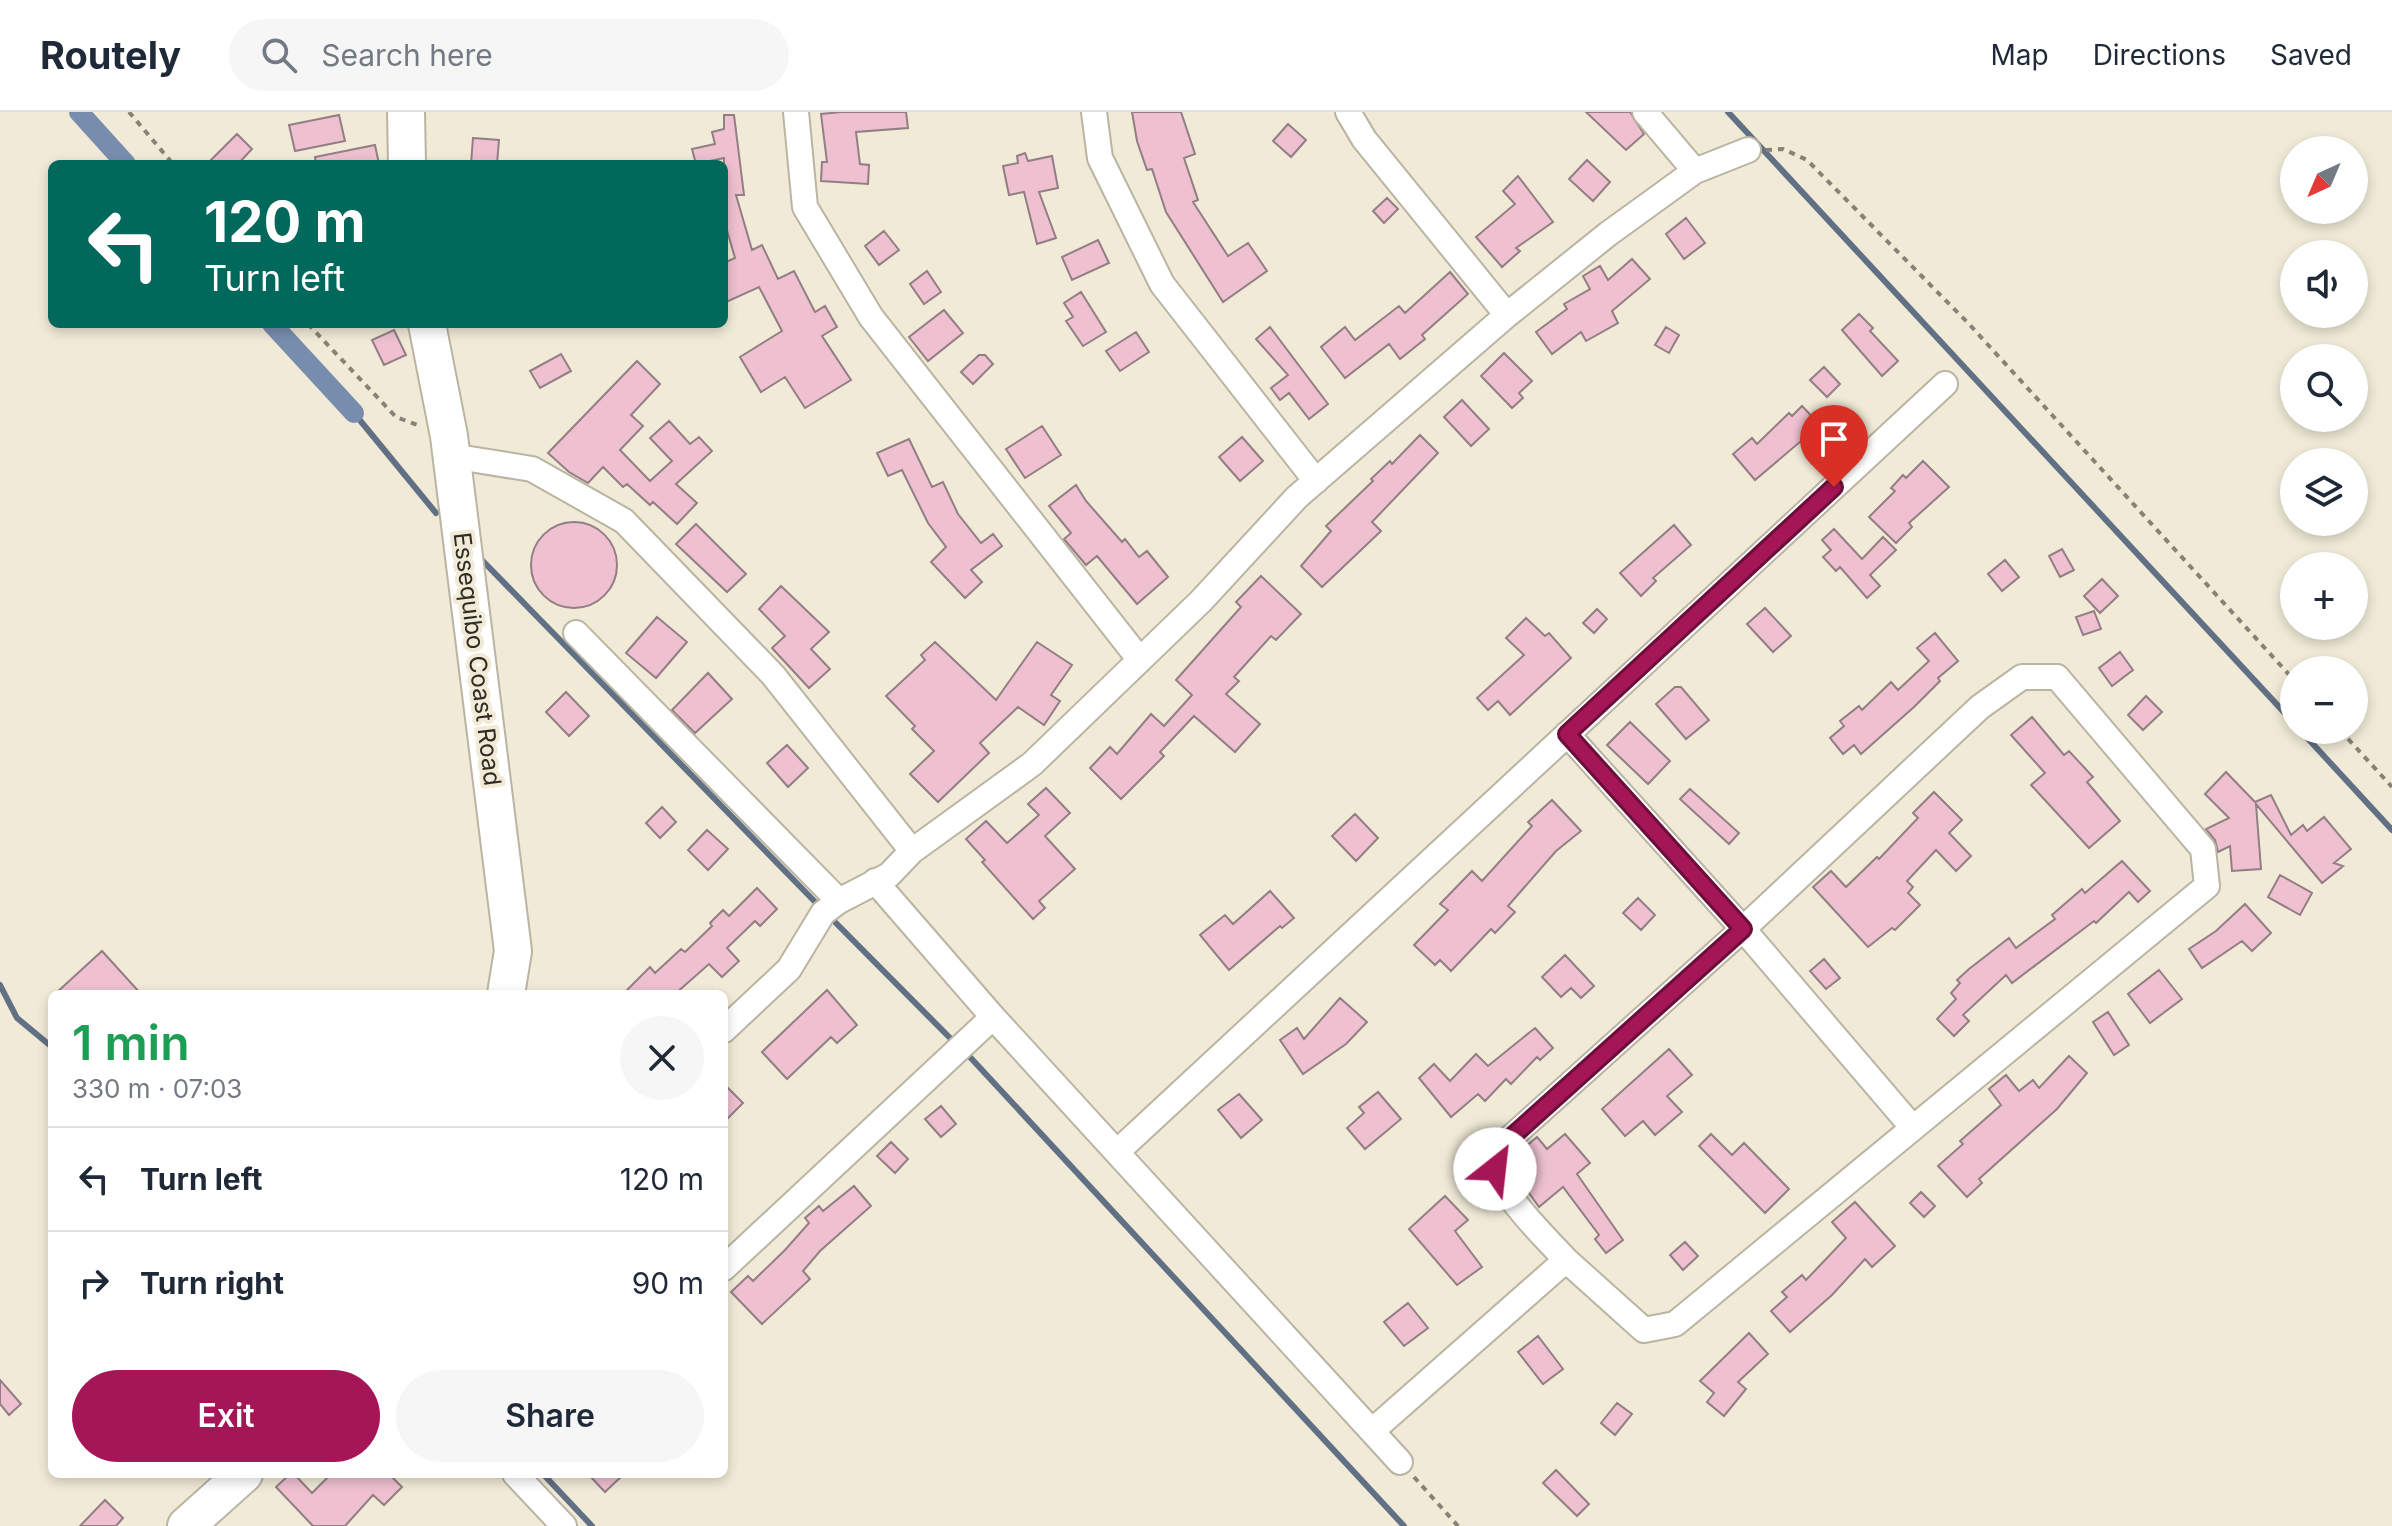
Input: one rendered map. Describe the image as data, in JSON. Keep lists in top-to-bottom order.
{
  "streets": {
    "main road": ["Essequibo Coast Road"]
  },
  "north": "bottom left",
  "page": {
    "header": "Routely",
    "search": "Search here",
    "nav": ["Map", "Directions", "Saved"],
    "map_buttons": ["+", "−"],
    "turn": ["120 m", "Turn left"],
    "heading": ["1 min", "330 m · 07:03"],
    "list": [
      {
        "name": "Turn left",
        "value": "120 m"
      },
      {
        "name": "Turn right",
        "value": "90 m"
      }
    ],
    "buttons": ["Exit", "Share"]
  }
}
